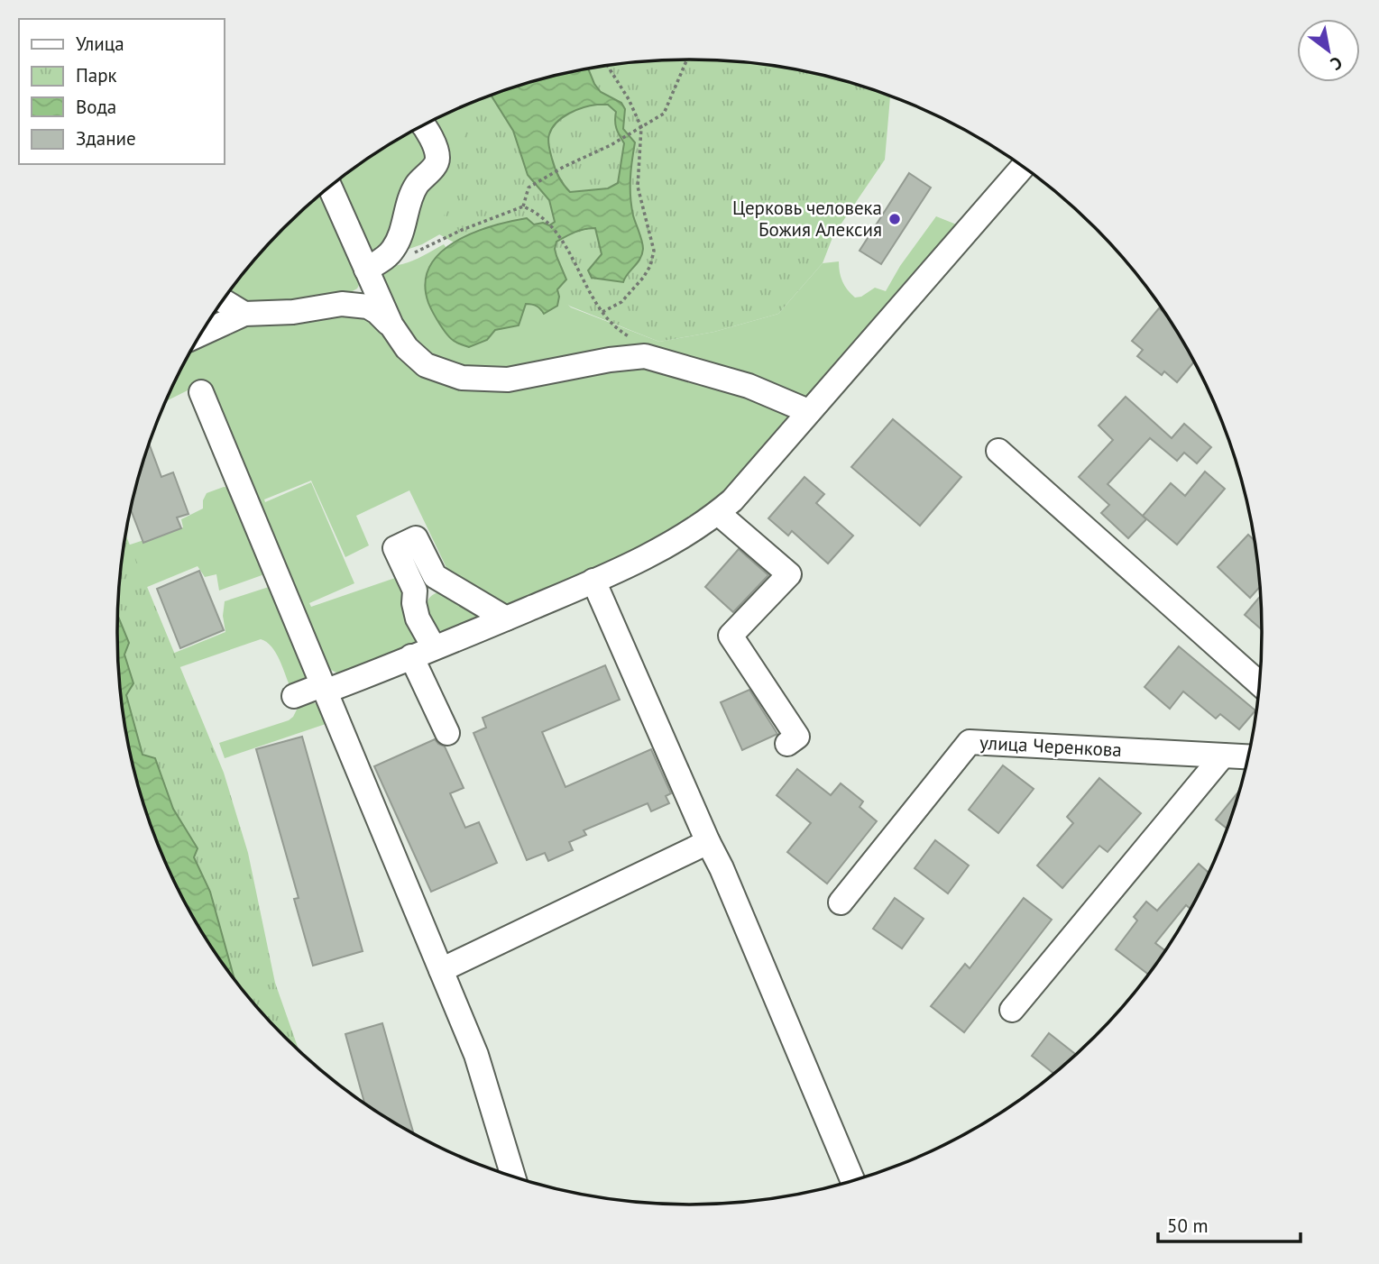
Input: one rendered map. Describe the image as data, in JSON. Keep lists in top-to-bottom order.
{
  "streets": {
    "street": ["улица Черенкова"]
  },
  "places": ["Церковь человека Божия Алексия"],
  "legend": [
    "Улица",
    "Парк",
    "Вода",
    "Здание"
  ],
  "scale_bar": "50 m",
  "north": "bottom right"
}
